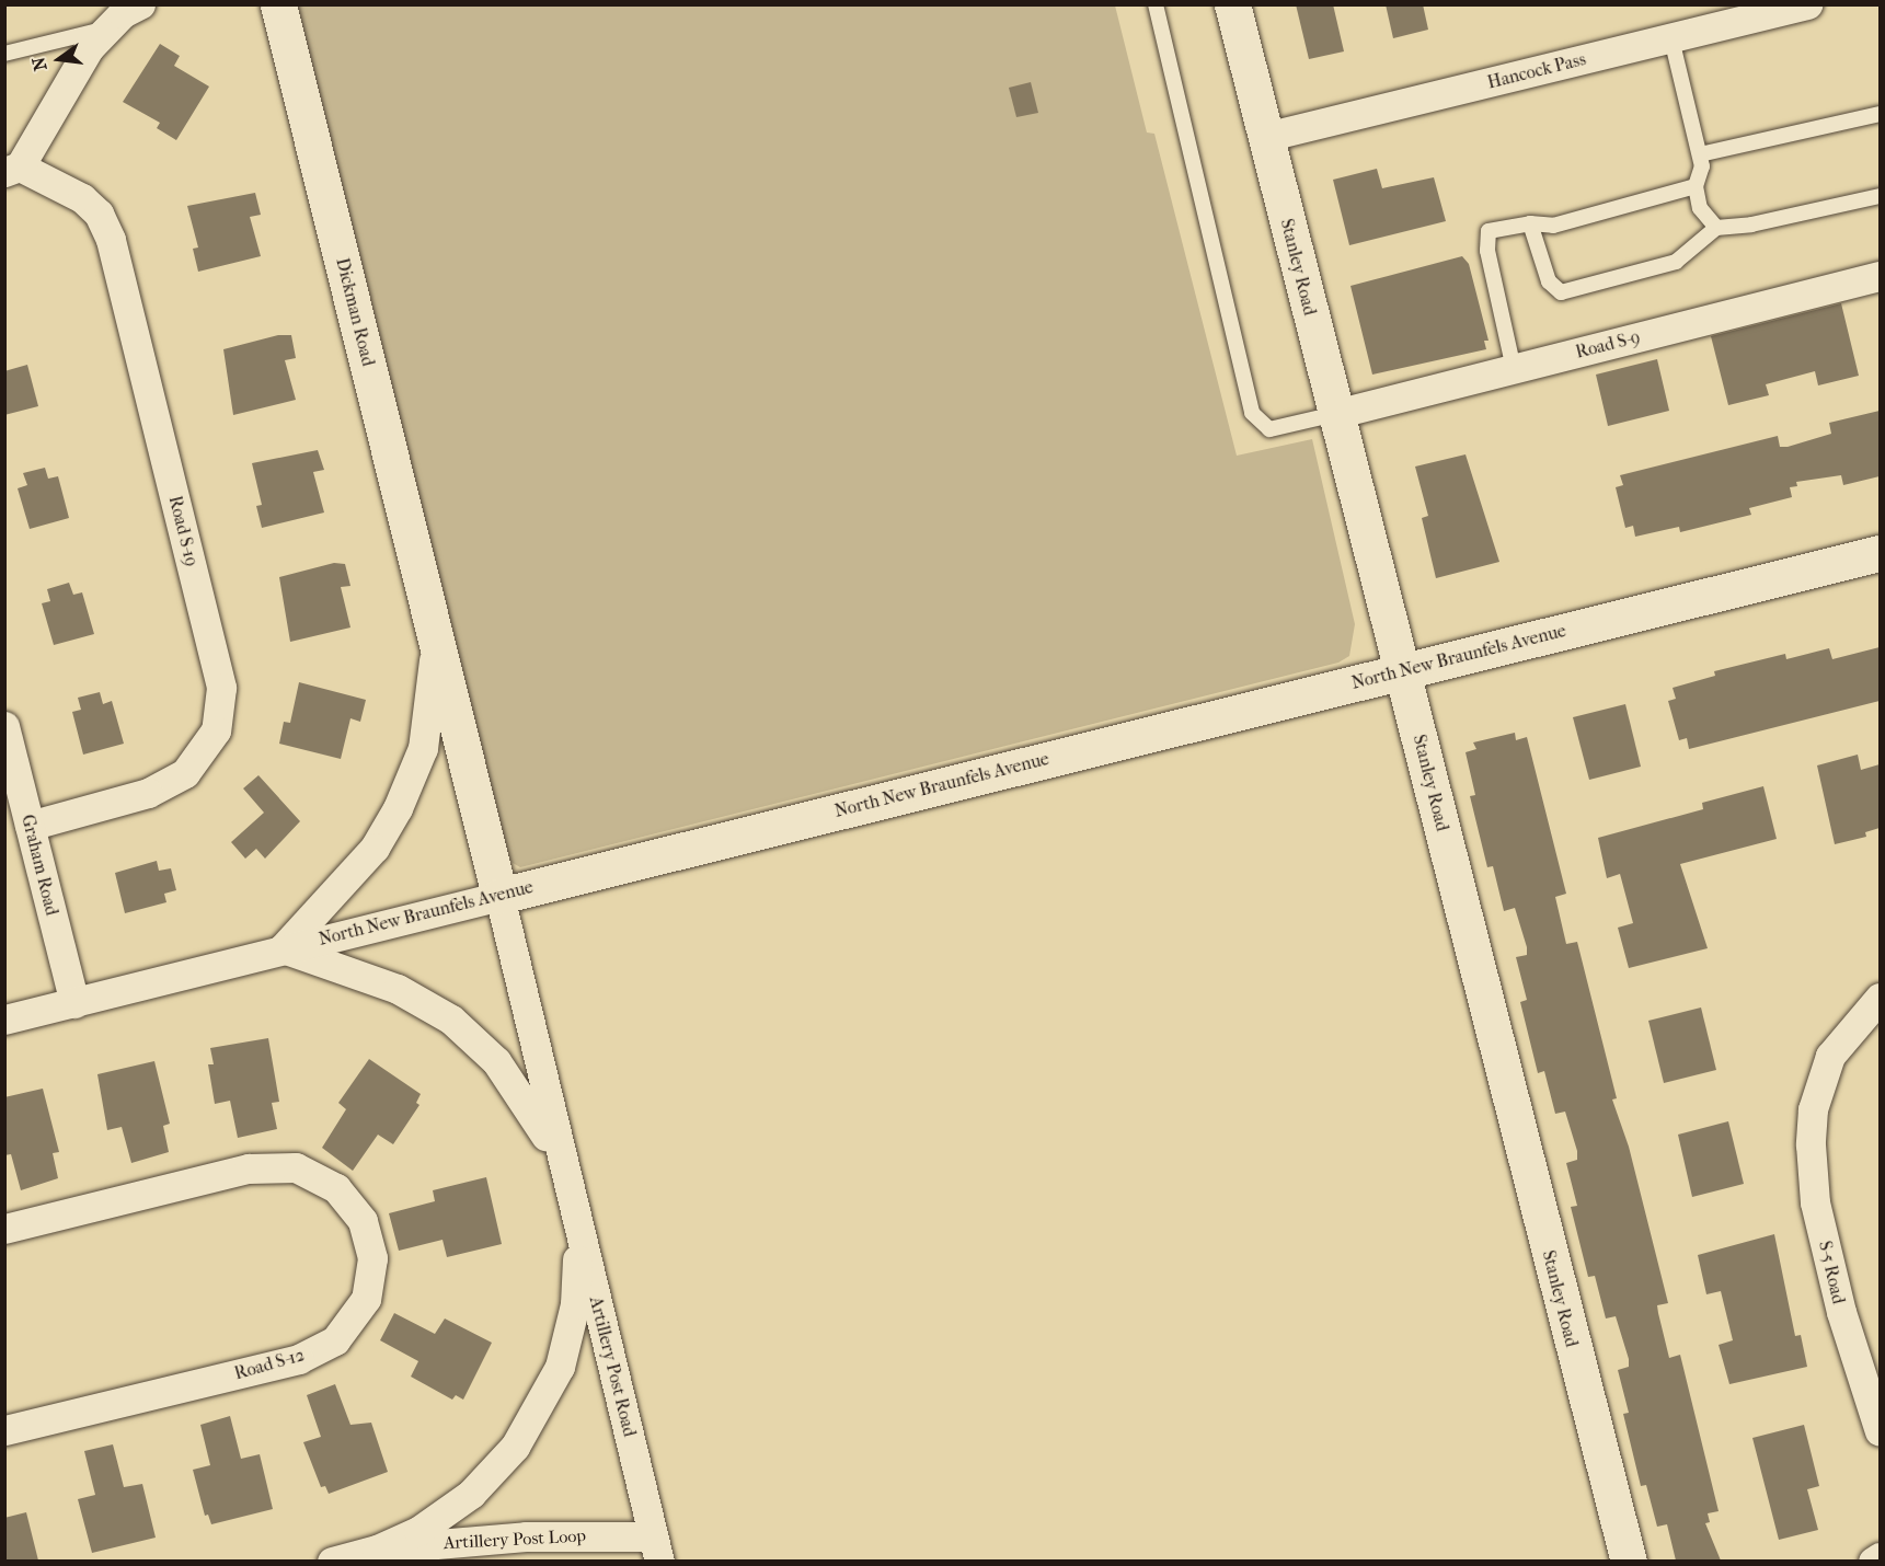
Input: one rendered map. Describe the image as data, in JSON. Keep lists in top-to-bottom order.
{
  "streets": {
    "street": [
      "Hancock Pass",
      "Stanley Road",
      "Dickman Road",
      "Road S-9",
      "Road S-19",
      "North New Braunfels Avenue",
      "Graham Road",
      "S-5 Road",
      "Road S-12",
      "Artillery Post Road",
      "Artillery Post Loop"
    ]
  },
  "crossings": [
    ["Hancock Pass", "Stanley Road"],
    ["Stanley Road", "Road S-9"],
    ["Stanley Road", "North New Braunfels Avenue"],
    ["Dickman Road", "North New Braunfels Avenue"],
    ["Dickman Road", "Artillery Post Road"],
    ["Road S-19", "Graham Road"],
    ["North New Braunfels Avenue", "Graham Road"],
    ["North New Braunfels Avenue", "Artillery Post Road"],
    ["Artillery Post Road", "Artillery Post Loop"]
  ],
  "north": "left"
}
